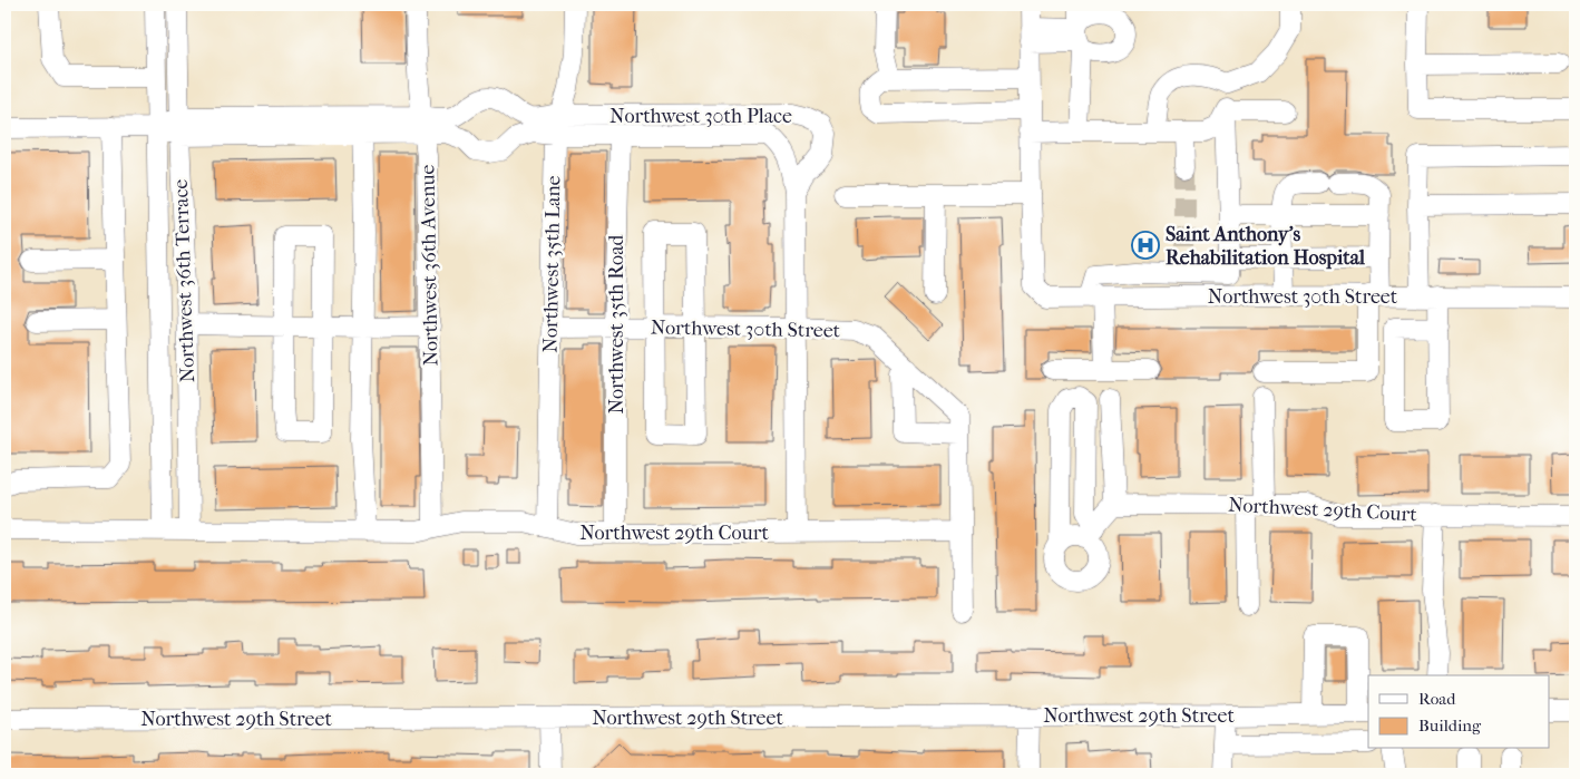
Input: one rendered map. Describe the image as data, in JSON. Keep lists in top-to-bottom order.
{
  "streets": {
    "street": [
      "Northwest 30th Place",
      "Northwest 35th Lane",
      "Northwest 36th Avenue",
      "Northwest 36th Terrace",
      "Northwest 30th Street",
      "Northwest 35th Road",
      "Northwest 29th Court",
      "Northwest 29th Street"
    ]
  },
  "crossings": [
    ["Northwest 30th Place", "Northwest 35th Lane"],
    ["Northwest 30th Place", "Northwest 36th Avenue"],
    ["Northwest 30th Place", "Northwest 36th Terrace"],
    ["Northwest 30th Place", "Northwest 35th Road"],
    ["Northwest 35th Lane", "Northwest 30th Street"],
    ["Northwest 35th Lane", "Northwest 29th Court"],
    ["Northwest 36th Avenue", "Northwest 29th Court"],
    ["Northwest 36th Terrace", "Northwest 29th Court"],
    ["Northwest 30th Street", "Northwest 35th Road"],
    ["Northwest 30th Street", "Northwest 29th Court"],
    ["Northwest 35th Road", "Northwest 29th Court"]
  ],
  "places": {
    "hospital": ["Saint Anthony's Rehabilitation Hospital"]
  },
  "legend": ["Road", "Building"]
}
